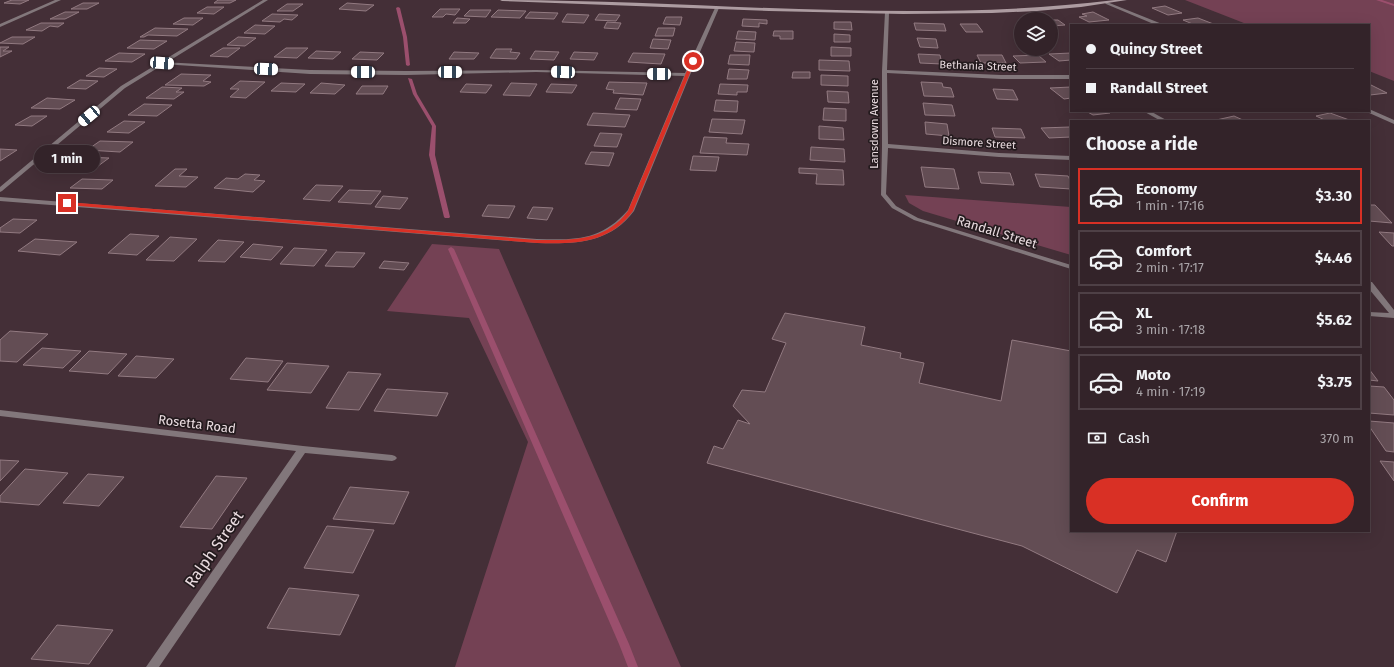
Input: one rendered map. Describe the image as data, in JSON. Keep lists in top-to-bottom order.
{
  "streets": {
    "street": [
      "Bethania Street",
      "Lansdown Avenue",
      "Dismore Street",
      "Randall Street",
      "Rosetta Road",
      "Ralph Street"
    ]
  },
  "crossings": [
    ["Bethania Street", "Lansdown Avenue"],
    ["Lansdown Avenue", "Dismore Street"],
    ["Lansdown Avenue", "Randall Street"],
    ["Rosetta Road", "Ralph Street"]
  ],
  "page": {
    "banner": ["Quincy Street", "Randall Street"],
    "heading": "Choose a ride",
    "bubble": "1 min",
    "list": [
      {
        "name": "Economy",
        "note": "1 min · 17:16",
        "value": "$3.30"
      },
      {
        "name": "Comfort",
        "note": "2 min · 17:17",
        "value": "$4.46"
      },
      {
        "name": "XL",
        "note": "3 min · 17:18",
        "value": "$5.62"
      },
      {
        "name": "Moto",
        "note": "4 min · 17:19",
        "value": "$3.75"
      }
    ],
    "pay": ["Cash", "370 m"],
    "buttons": "Confirm"
  }
}
